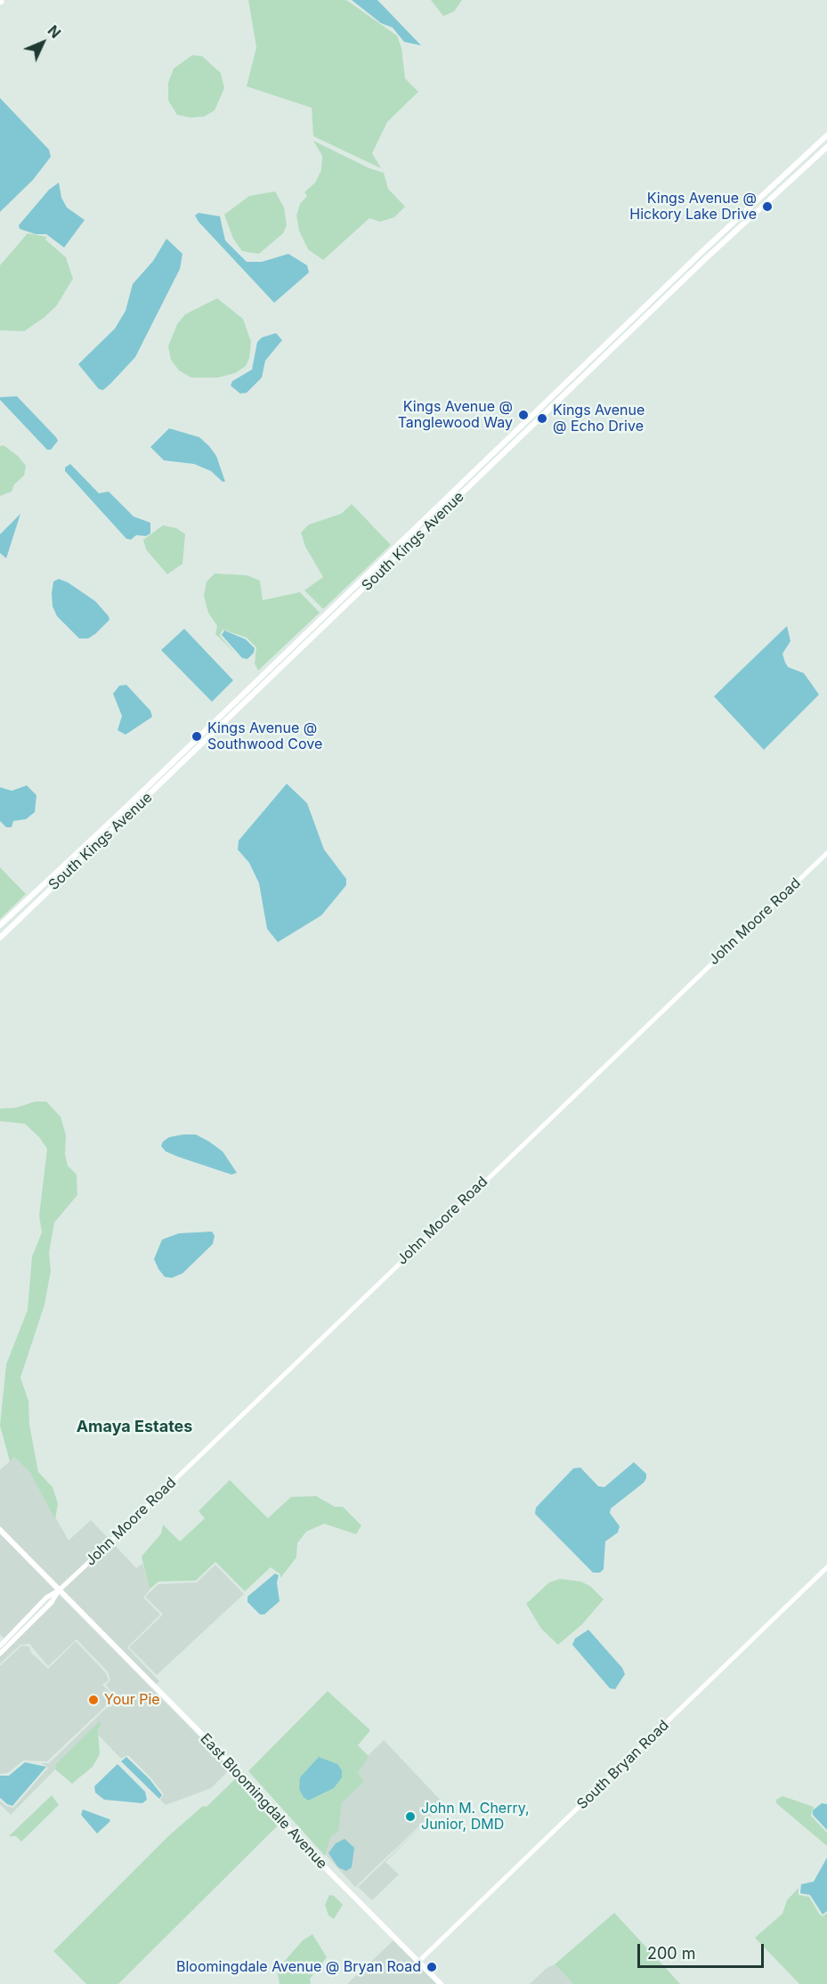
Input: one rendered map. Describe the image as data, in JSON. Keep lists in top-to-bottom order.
{
  "streets": {
    "main road": ["South Kings Avenue", "East Bloomingdale Avenue"],
    "street": ["John Moore Road", "South Bryan Road"]
  },
  "crossings": [
    ["John Moore Road", "East Bloomingdale Avenue"],
    ["South Bryan Road", "East Bloomingdale Avenue"]
  ],
  "districts": ["Amaya Estates"],
  "places": [
    "Kings Avenue @ Hickory Lake Drive",
    "Kings Avenue @ Tanglewood Way",
    "Kings Avenue @ Echo Drive",
    "Kings Avenue @ Southwood Cove",
    "Your Pie",
    "John M. Cherry, Junior, DMD",
    "Bloomingdale Avenue @ Bryan Road"
  ],
  "scale_bar": "200 m",
  "north": "top right"
}
